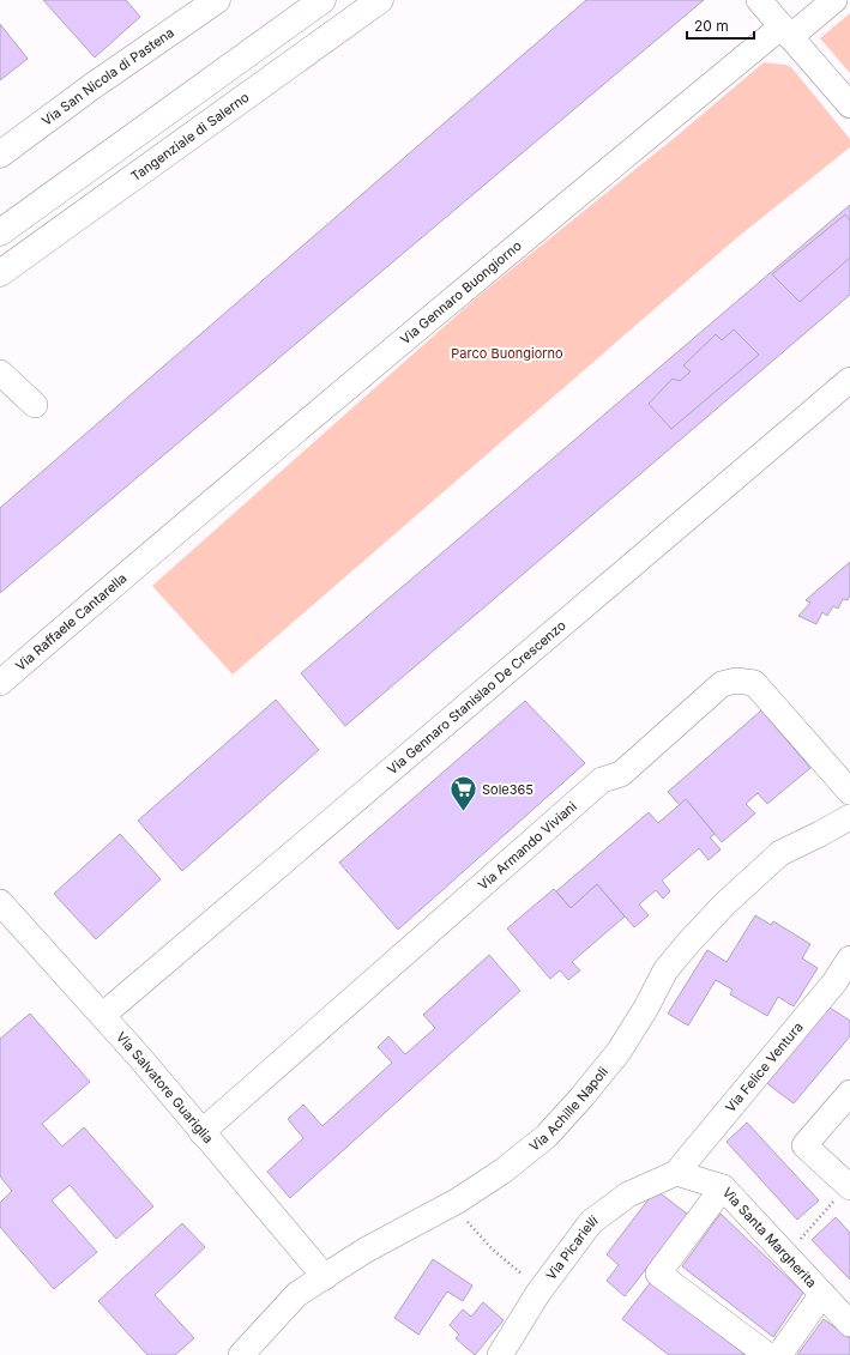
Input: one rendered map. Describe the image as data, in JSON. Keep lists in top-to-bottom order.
{
  "streets": {
    "main road": ["Via San Nicola di Pastena", "Tangenziale di Salerno"],
    "street": [
      "Via Gennaro Buongiorno",
      "Via Raffaele Cantarella",
      "Via Gennaro Stanislao De Crescenzo",
      "Via Armando Viviani",
      "Via Felice Ventura",
      "Via Salvatore Guariglia",
      "Via Achille Napoli",
      "Via Santa Margherita",
      "Via Picarielli"
    ]
  },
  "crossings": [
    ["Via Gennaro Buongiorno", "Via Raffaele Cantarella"],
    ["Via Gennaro Stanislao De Crescenzo", "Via Salvatore Guariglia"],
    ["Via Armando Viviani", "Via Salvatore Guariglia"],
    ["Via Felice Ventura", "Via Santa Margherita"],
    ["Via Felice Ventura", "Via Picarielli"],
    ["Via Salvatore Guariglia", "Via Achille Napoli"],
    ["Via Santa Margherita", "Via Picarielli"]
  ],
  "parks": ["Parco Buongiorno"],
  "places": {
    "supermarket": ["Sole365"]
  },
  "scale_bar": "20 m"
}
